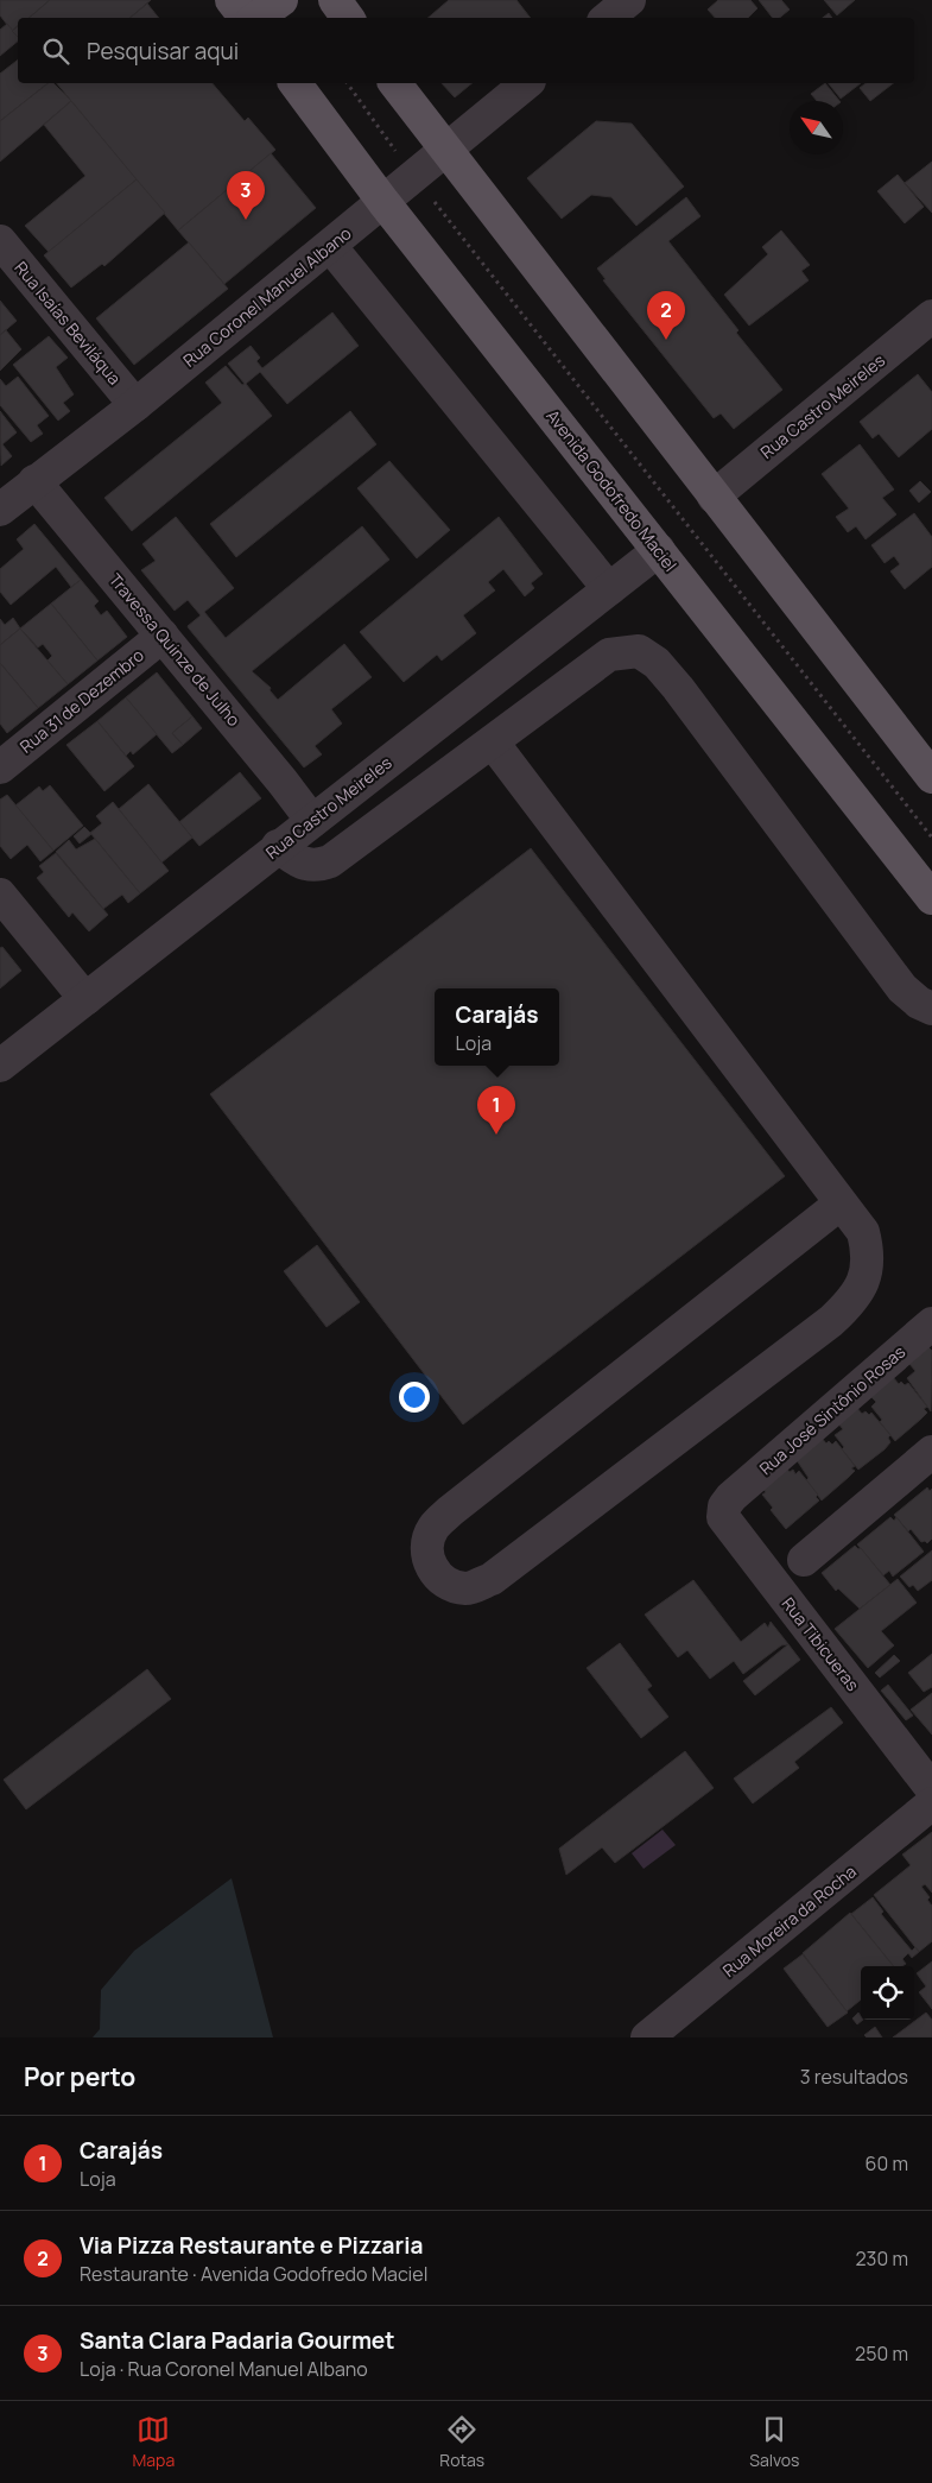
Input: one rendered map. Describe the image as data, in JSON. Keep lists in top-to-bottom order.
{
  "streets": {
    "main road": ["Avenida Godofredo Maciel"],
    "street": [
      "Rua Coronel Manuel Albano",
      "Rua Isaías Beviláqua",
      "Rua Castro Meireles",
      "Travessa Quinze de Julho",
      "Rua 31 de Dezembro",
      "Rua José Sintônio Rosas",
      "Rua Tibicueras",
      "Rua Moreira da Rocha"
    ]
  },
  "crossings": [
    ["Rua Coronel Manuel Albano", "Rua Isaías Beviláqua"],
    ["Rua Coronel Manuel Albano", "Avenida Godofredo Maciel"],
    ["Rua Coronel Manuel Albano", "Travessa Quinze de Julho"],
    ["Rua Castro Meireles", "Avenida Godofredo Maciel"],
    ["Rua Castro Meireles", "Travessa Quinze de Julho"],
    ["Travessa Quinze de Julho", "Rua 31 de Dezembro"],
    ["Rua José Sintônio Rosas", "Rua Tibicueras"]
  ],
  "north": "top left",
  "page": {
    "search": "Pesquisar aqui",
    "pins": ["3", "2", "1"],
    "popup": ["Carajás", "Loja"],
    "heading": ["Por perto", "3 resultados"],
    "list": [
      {
        "mark": "1",
        "name": "Carajás",
        "note": "Loja",
        "value": "60 m"
      },
      {
        "mark": "2",
        "name": "Via Pizza Restaurante e Pizzaria",
        "note": "Restaurante · Avenida Godofredo Maciel",
        "value": "230 m"
      },
      {
        "mark": "3",
        "name": "Santa Clara Padaria Gourmet",
        "note": "Loja · Rua Coronel Manuel Albano",
        "value": "250 m"
      }
    ],
    "nav": ["Mapa", "Rotas", "Salvos"]
  }
}
